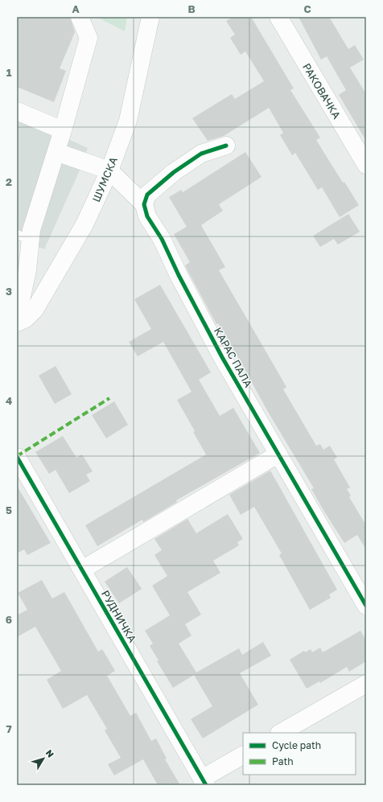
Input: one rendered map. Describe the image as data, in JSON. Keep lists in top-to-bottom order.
{
  "streets": {
    "street": [
      "РАКОВАЧКА",
      "ШУМСКА",
      "КАРАС ПАЛА",
      "РУДНИЧКА"
    ]
  },
  "legend": ["Cycle path", "Path"],
  "north": "top right",
  "grid": {
    "columns": ["A", "B", "C"],
    "rows": [
      "1",
      "2",
      "3",
      "4",
      "5",
      "6",
      "7"
    ]
  }
}
